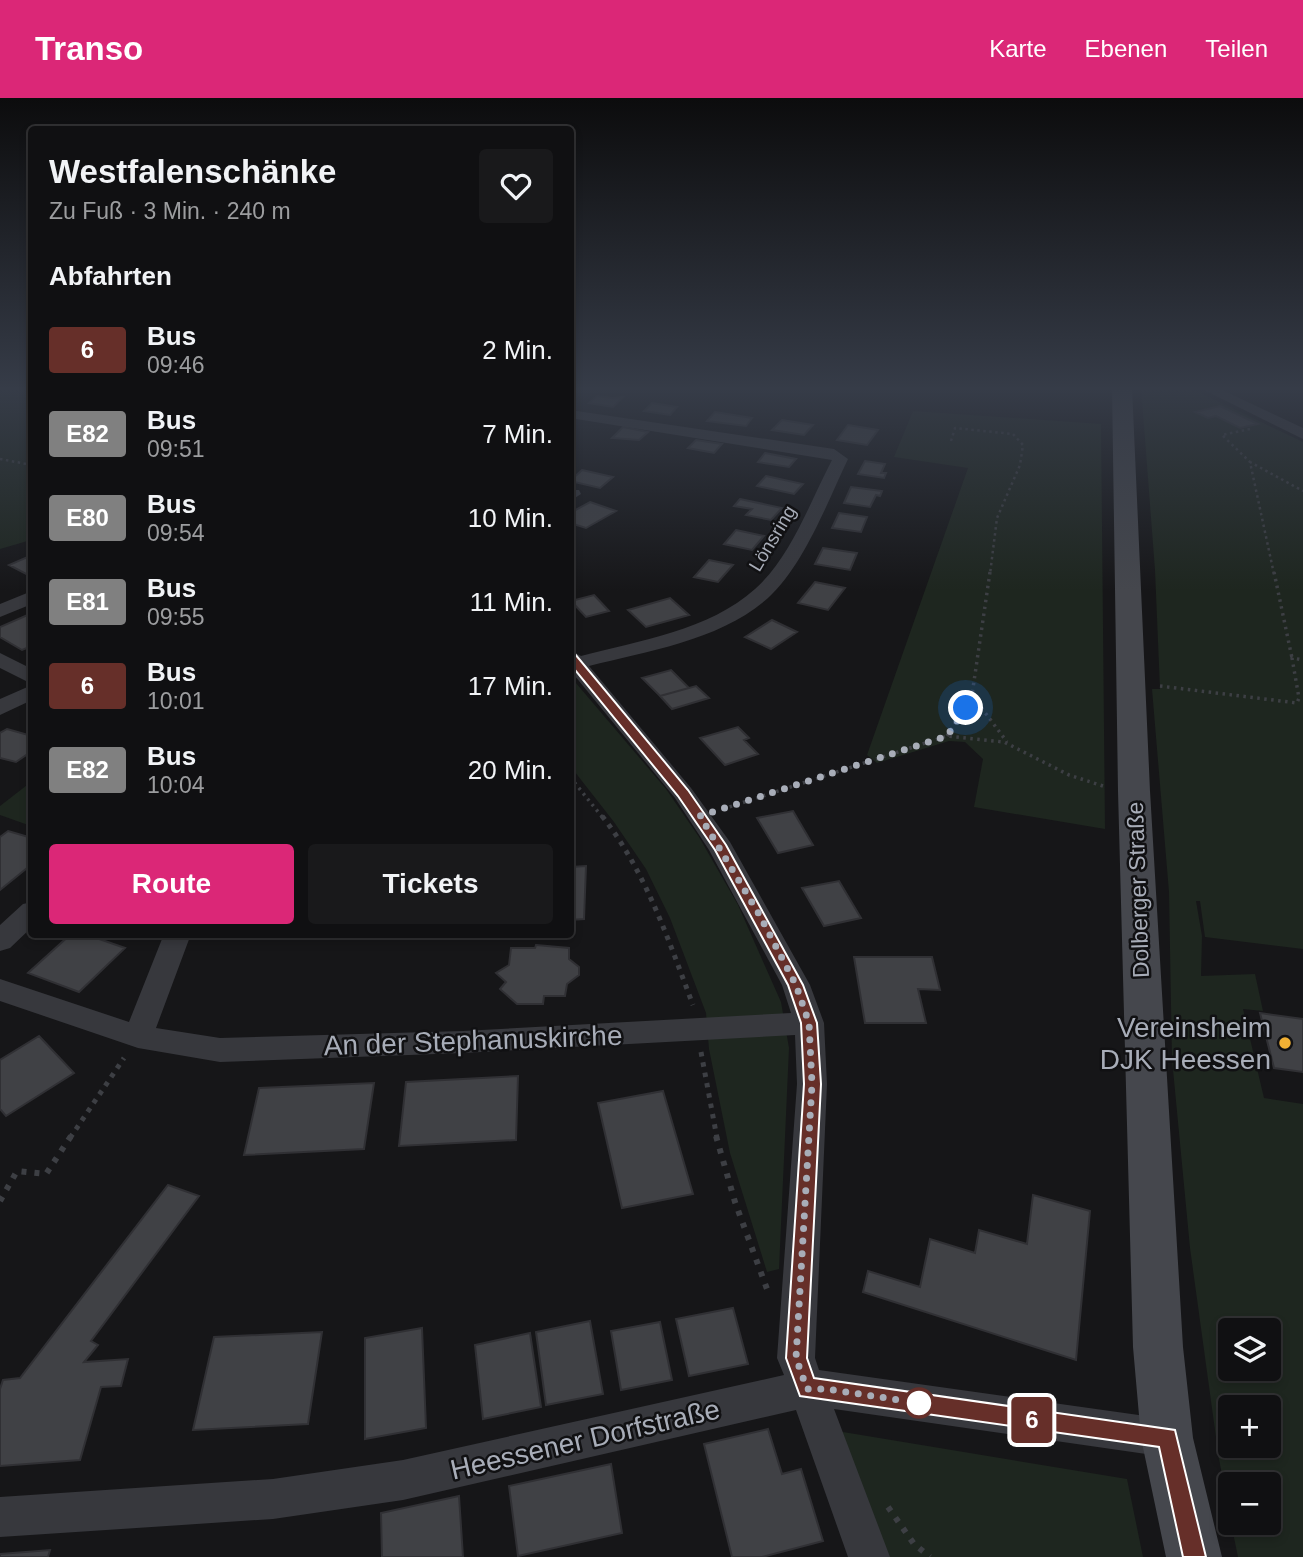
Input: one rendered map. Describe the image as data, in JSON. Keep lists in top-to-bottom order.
{
  "streets": {
    "main road": ["Dolberger Straße"],
    "street": ["Lönsring", "An der Stephanuskirche", "Heessener Dorfstraße"]
  },
  "crossings": [
    ["Dolberger Straße", "Heessener Dorfstraße"]
  ],
  "places": ["Vereinsheim DJK Heessen"],
  "lines": ["bus line 6"],
  "page": {
    "header": "Transo",
    "nav": ["Karte", "Ebenen", "Teilen"],
    "on_map": "6",
    "heading": [
      ["Westfalenschänke", "Zu Fuß · 3 Min. · 240 m"],
      "Abfahrten"
    ],
    "list": [
      {
        "mark": "6",
        "name": "Bus",
        "note": "09:46",
        "value": "2 Min."
      },
      {
        "mark": "E82",
        "name": "Bus",
        "note": "09:51",
        "value": "7 Min."
      },
      {
        "mark": "E80",
        "name": "Bus",
        "note": "09:54",
        "value": "10 Min."
      },
      {
        "mark": "E81",
        "name": "Bus",
        "note": "09:55",
        "value": "11 Min."
      },
      {
        "mark": "6",
        "name": "Bus",
        "note": "10:01",
        "value": "17 Min."
      },
      {
        "mark": "E82",
        "name": "Bus",
        "note": "10:04",
        "value": "20 Min."
      }
    ],
    "buttons": ["Route", "Tickets"],
    "map_buttons": ["+", "−"]
  }
}
